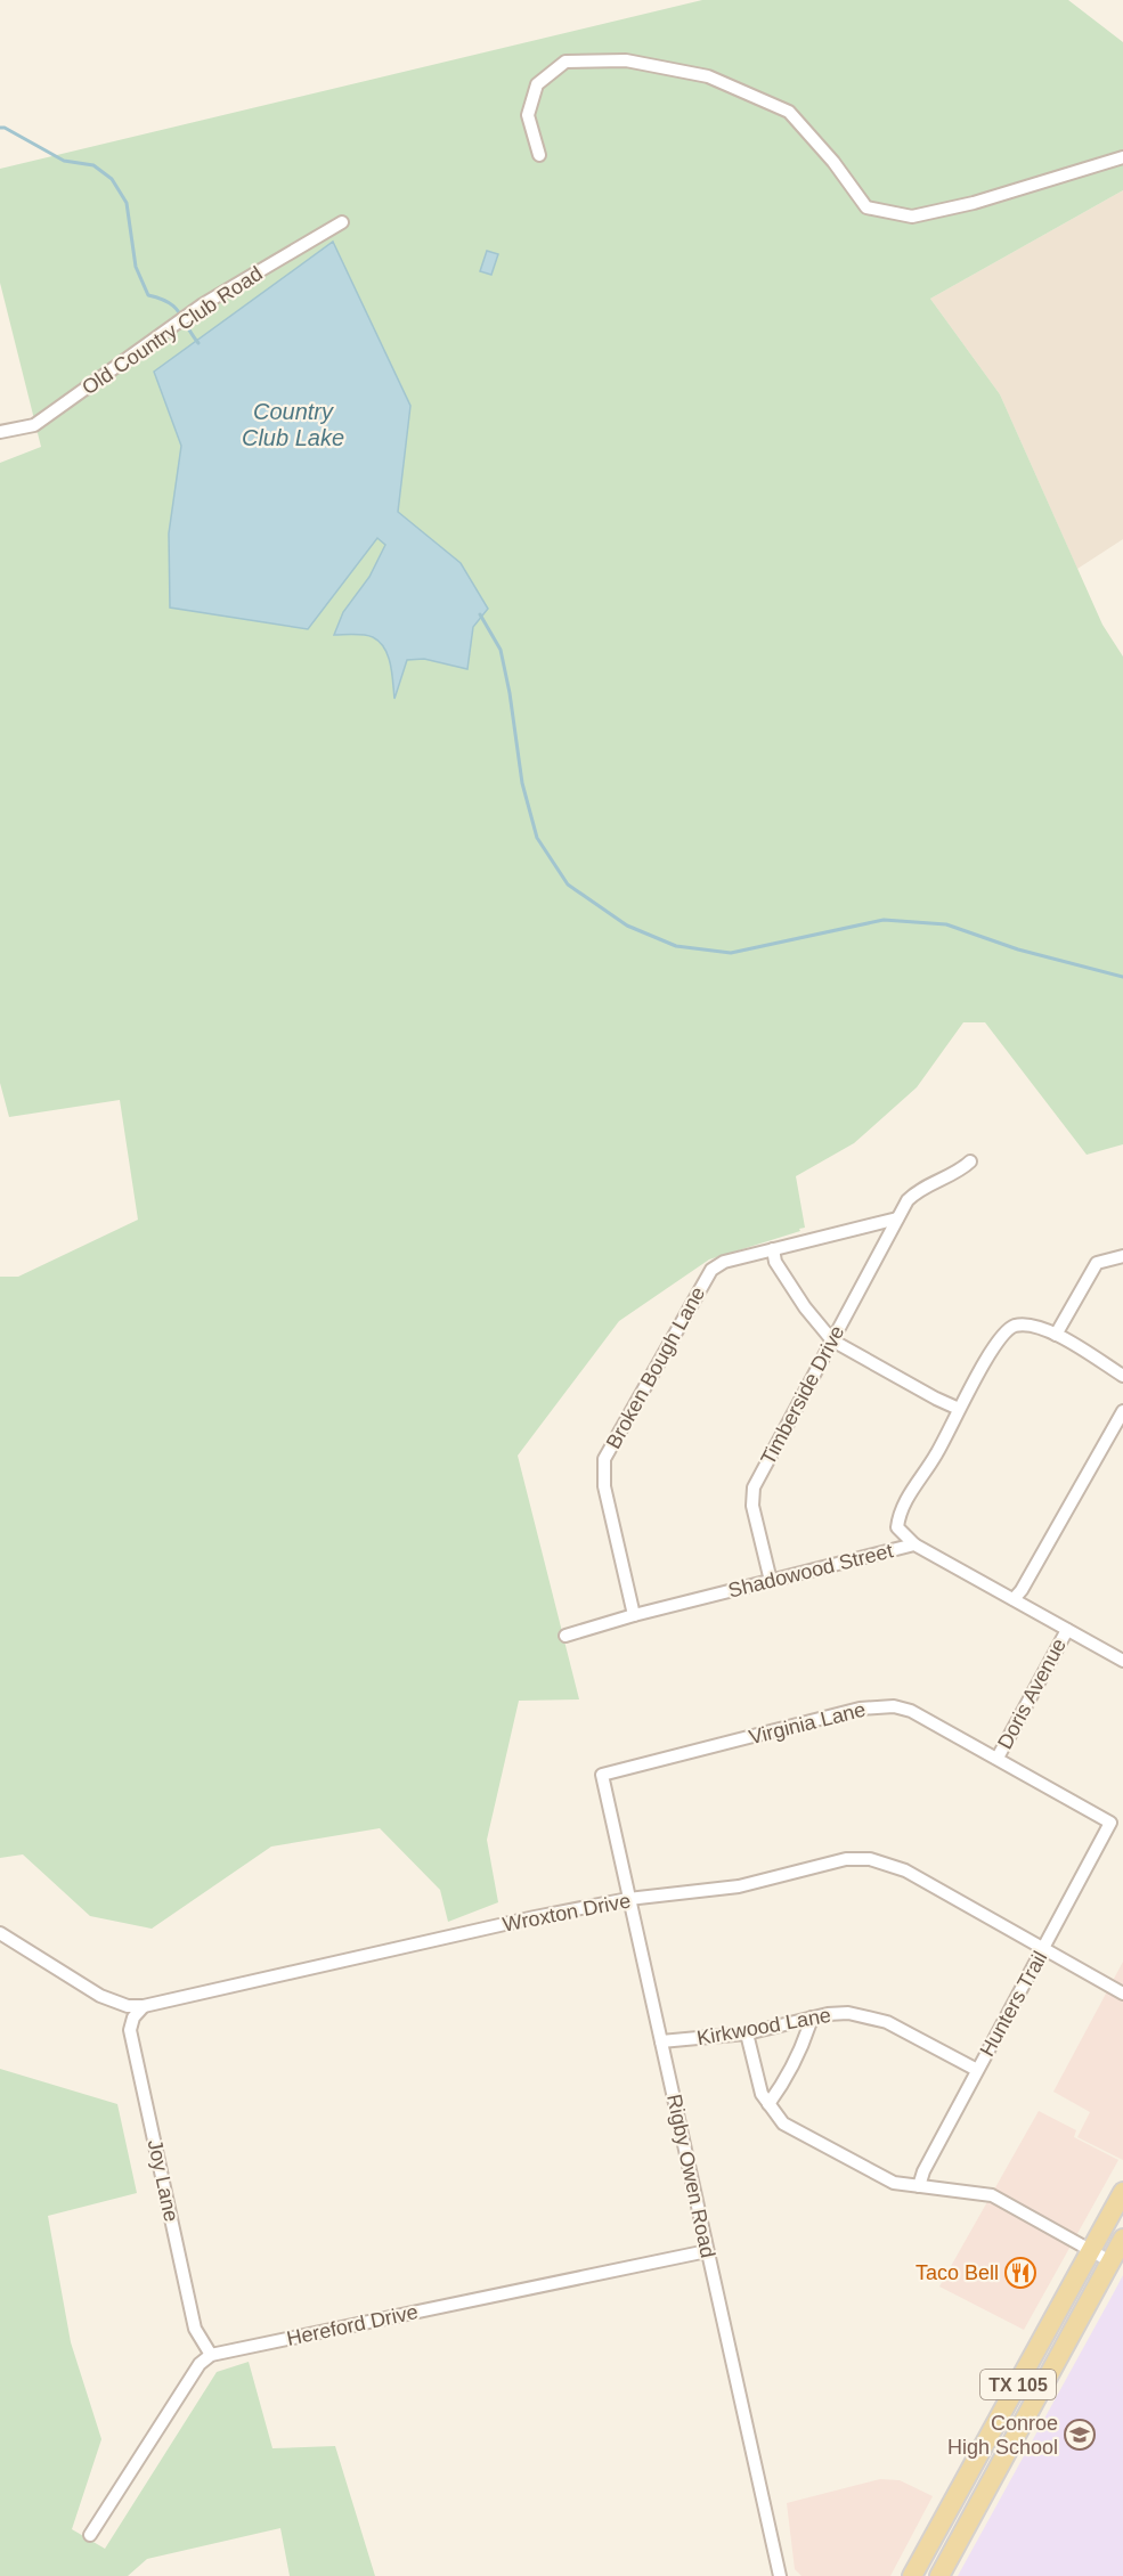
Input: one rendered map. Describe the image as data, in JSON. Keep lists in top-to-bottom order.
{
  "streets": {
    "main road": ["TX 105"],
    "street": [
      "Old Country Club Road",
      "Broken Bough Lane",
      "Timberside Drive",
      "Shadowood Street",
      "Doris Avenue",
      "Virginia Lane",
      "Wroxton Drive",
      "Hunters Trail",
      "Kirkwood Lane",
      "Rigby Owen Road",
      "Joy Lane",
      "Hereford Drive"
    ]
  },
  "crossings": [
    ["Broken Bough Lane", "Timberside Drive"],
    ["Broken Bough Lane", "Shadowood Street"],
    ["Timberside Drive", "Shadowood Street"],
    ["Shadowood Street", "Doris Avenue"],
    ["Doris Avenue", "Virginia Lane"],
    ["Virginia Lane", "Hunters Trail"],
    ["Virginia Lane", "Rigby Owen Road"],
    ["Wroxton Drive", "Hunters Trail"],
    ["Wroxton Drive", "Rigby Owen Road"],
    ["Wroxton Drive", "Joy Lane"],
    ["Hunters Trail", "Kirkwood Lane"],
    ["Kirkwood Lane", "Rigby Owen Road"],
    ["Rigby Owen Road", "Hereford Drive"],
    ["Joy Lane", "Hereford Drive"]
  ],
  "water": ["Country Club Lake"],
  "places": {
    "restaurant": ["Taco Bell"],
    "school or university": ["Conroe High School"]
  }
}
